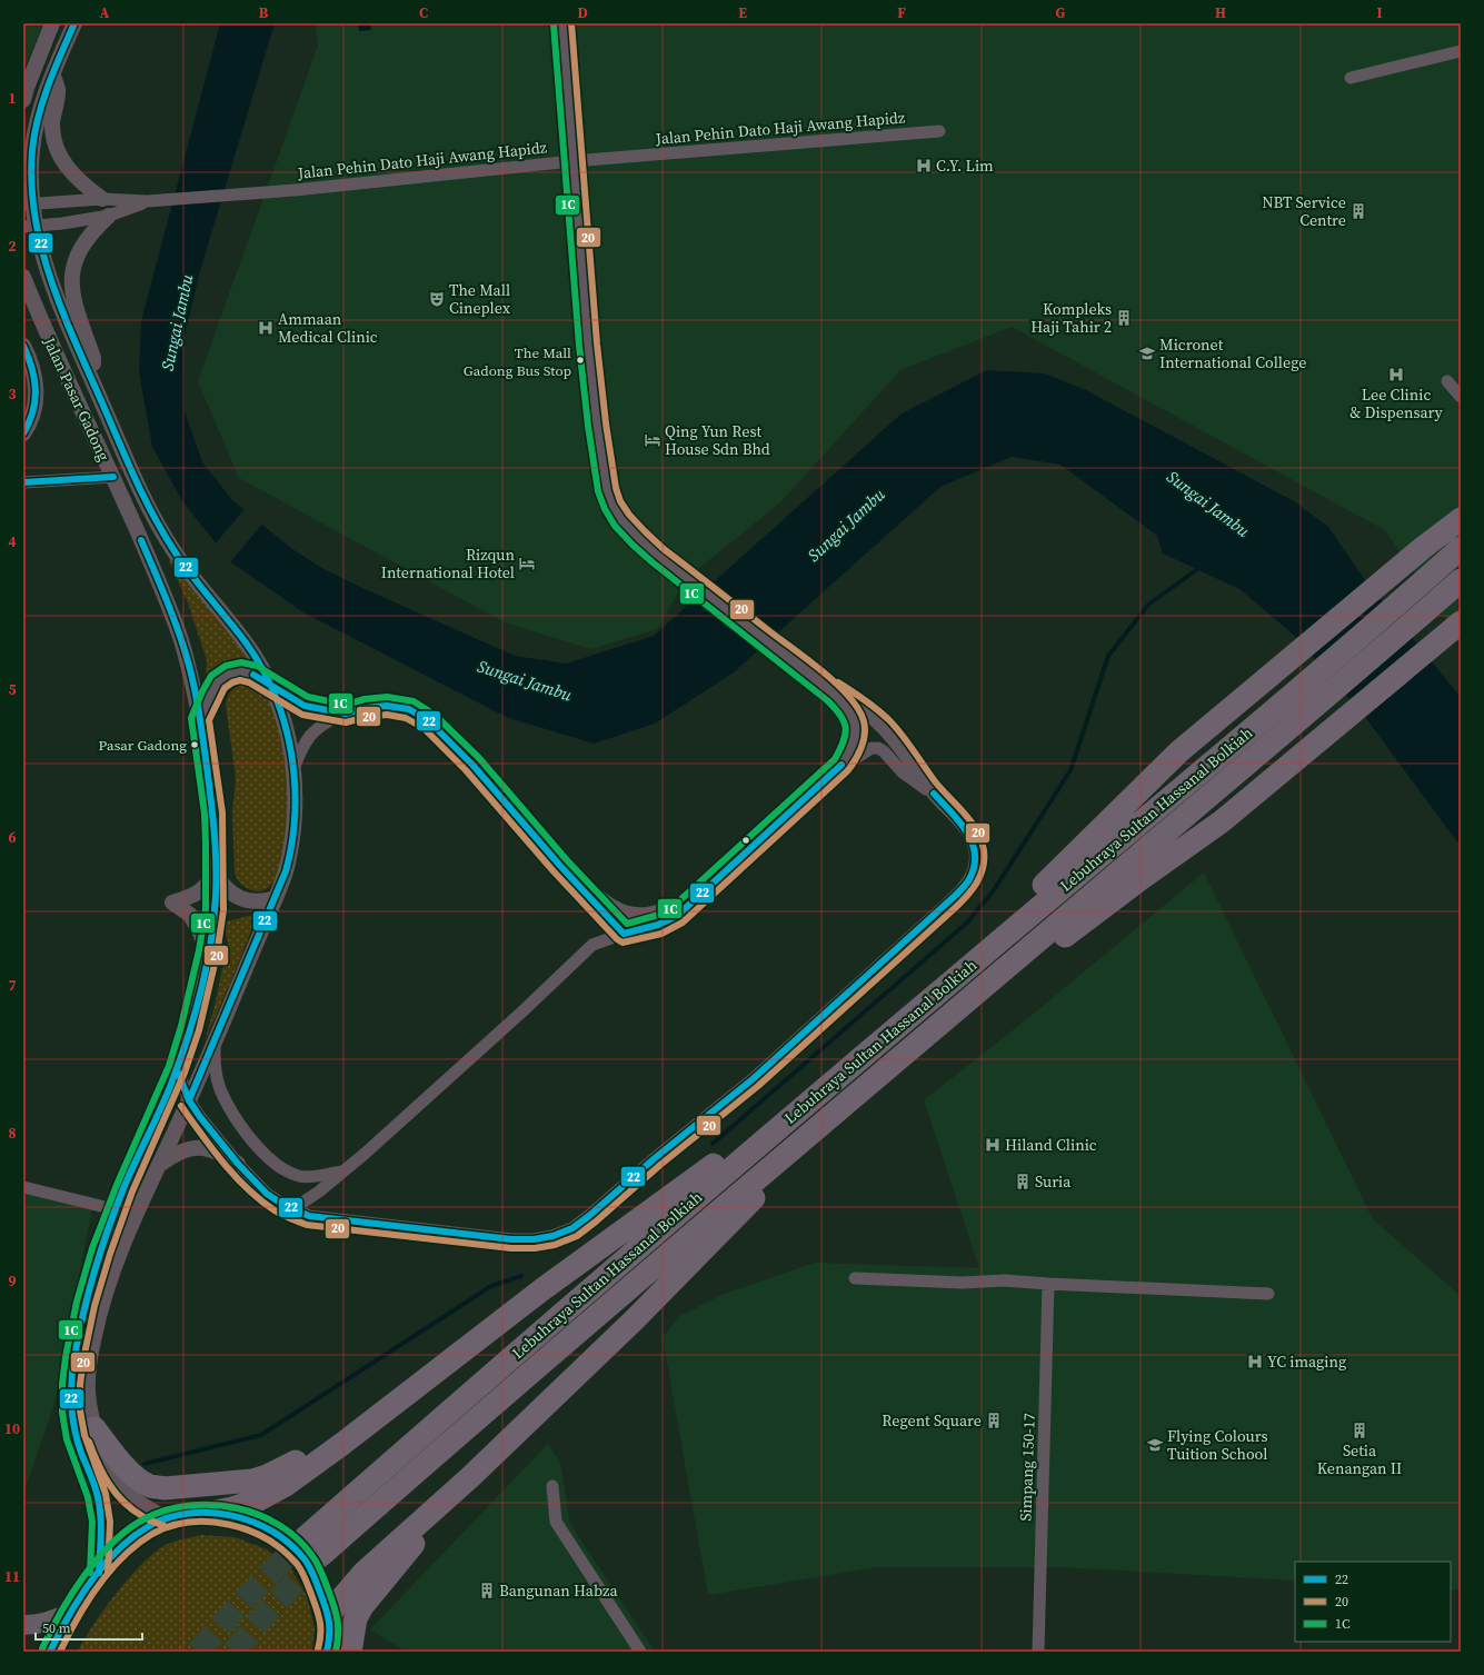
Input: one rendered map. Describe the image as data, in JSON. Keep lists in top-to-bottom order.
{
  "streets": {
    "highway": ["Lebuhraya Sultan Hassanal Bolkiah"],
    "street": ["Jalan Pehin Dato Haji Awang Hapidz", "Jalan Pasar Gadong", "Simpang 150-17"]
  },
  "crossings": [
    ["Jalan Pehin Dato Haji Awang Hapidz", "Jalan Pasar Gadong"]
  ],
  "water": ["Sungai Jambu"],
  "places": {
    "hospital": [
      "C.Y. Lim",
      "Ammaan Medical Clinic",
      "Lee Clinic & Dispensary",
      "Hiland Clinic",
      "YC imaging"
    ],
    "building": [
      "NBT Service Centre",
      "Kompleks Haji Tahir 2",
      "Suria",
      "Regent Square",
      "Setia Kenangan II",
      "Bangunan Habza"
    ],
    "theatre": ["The Mall Cineplex"],
    "school or university": ["Micronet International College", "Flying Colours Tuition School"],
    "other": ["The Mall Gadong Bus Stop", "Pasar Gadong"],
    "hotel": ["Qing Yun Rest House Sdn Bhd", "Rizqun International Hotel"]
  },
  "lines": ["transit line 22", "transit line 20", "transit line 1C"],
  "legend": ["22", "20", "1C"],
  "scale_bar": "50 m",
  "grid": {
    "columns": [
      "A",
      "B",
      "C",
      "D",
      "E",
      "F",
      "G",
      "H",
      "I"
    ],
    "rows": [
      "1",
      "2",
      "3",
      "4",
      "5",
      "6",
      "7",
      "8",
      "9",
      "10",
      "11"
    ]
  }
}
